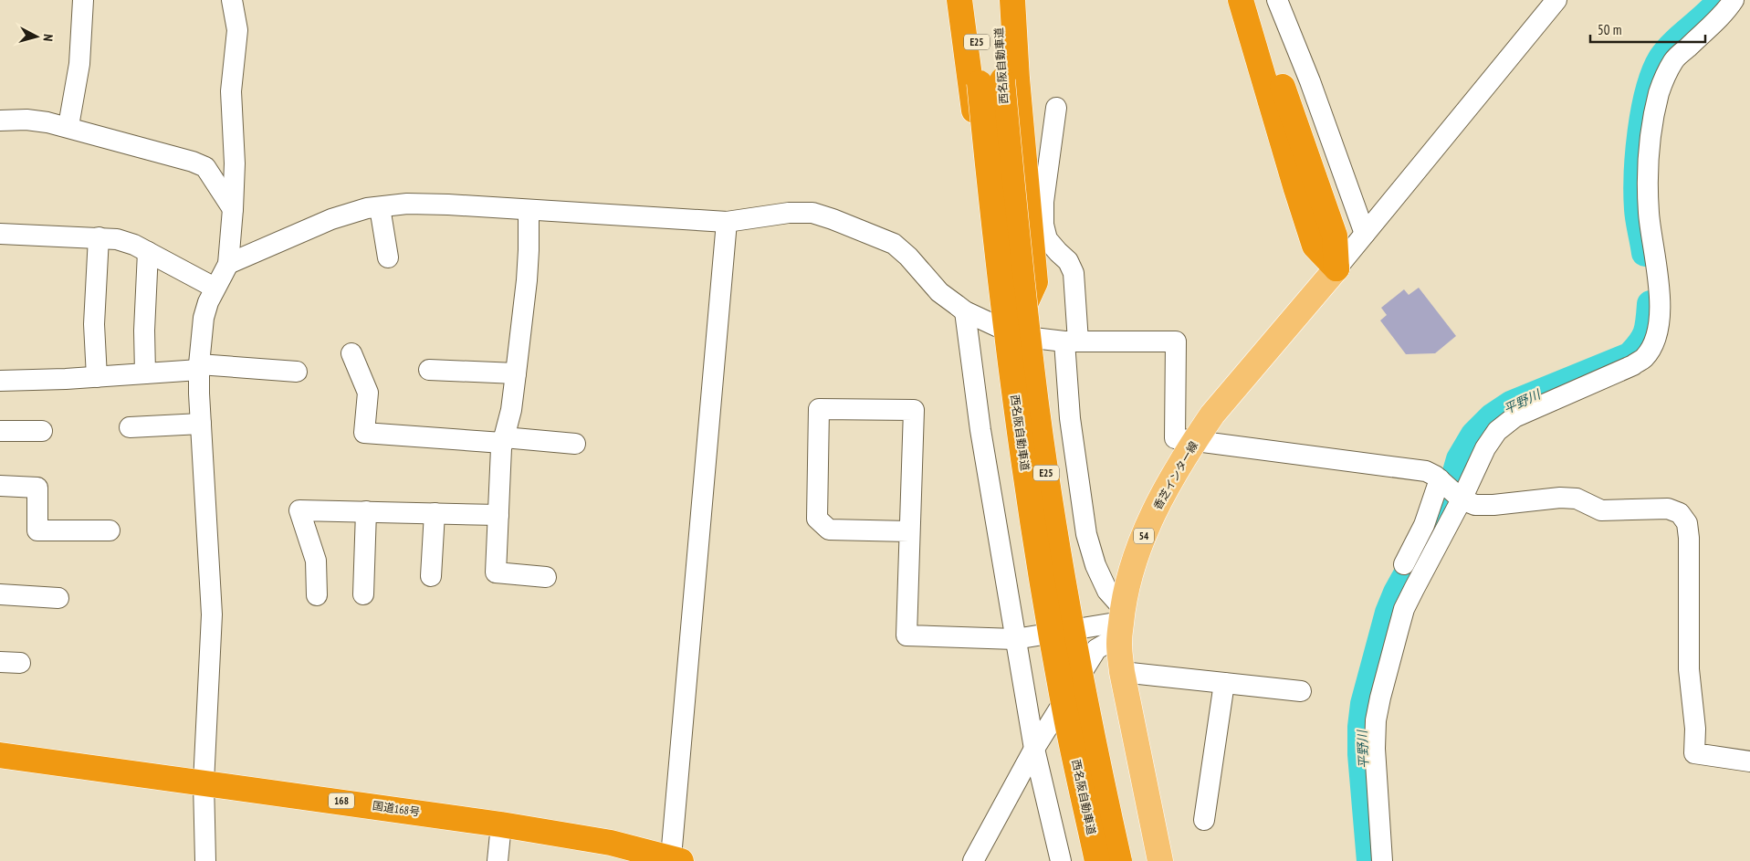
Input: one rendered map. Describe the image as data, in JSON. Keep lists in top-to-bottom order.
{
  "streets": {
    "highway": [
      "E25",
      "西名阪自動車道",
      "168",
      "国道168号"
    ],
    "main road": ["香芝インター線", "54"]
  },
  "water": ["平野川"],
  "scale_bar": "50 m",
  "north": "right"
}
